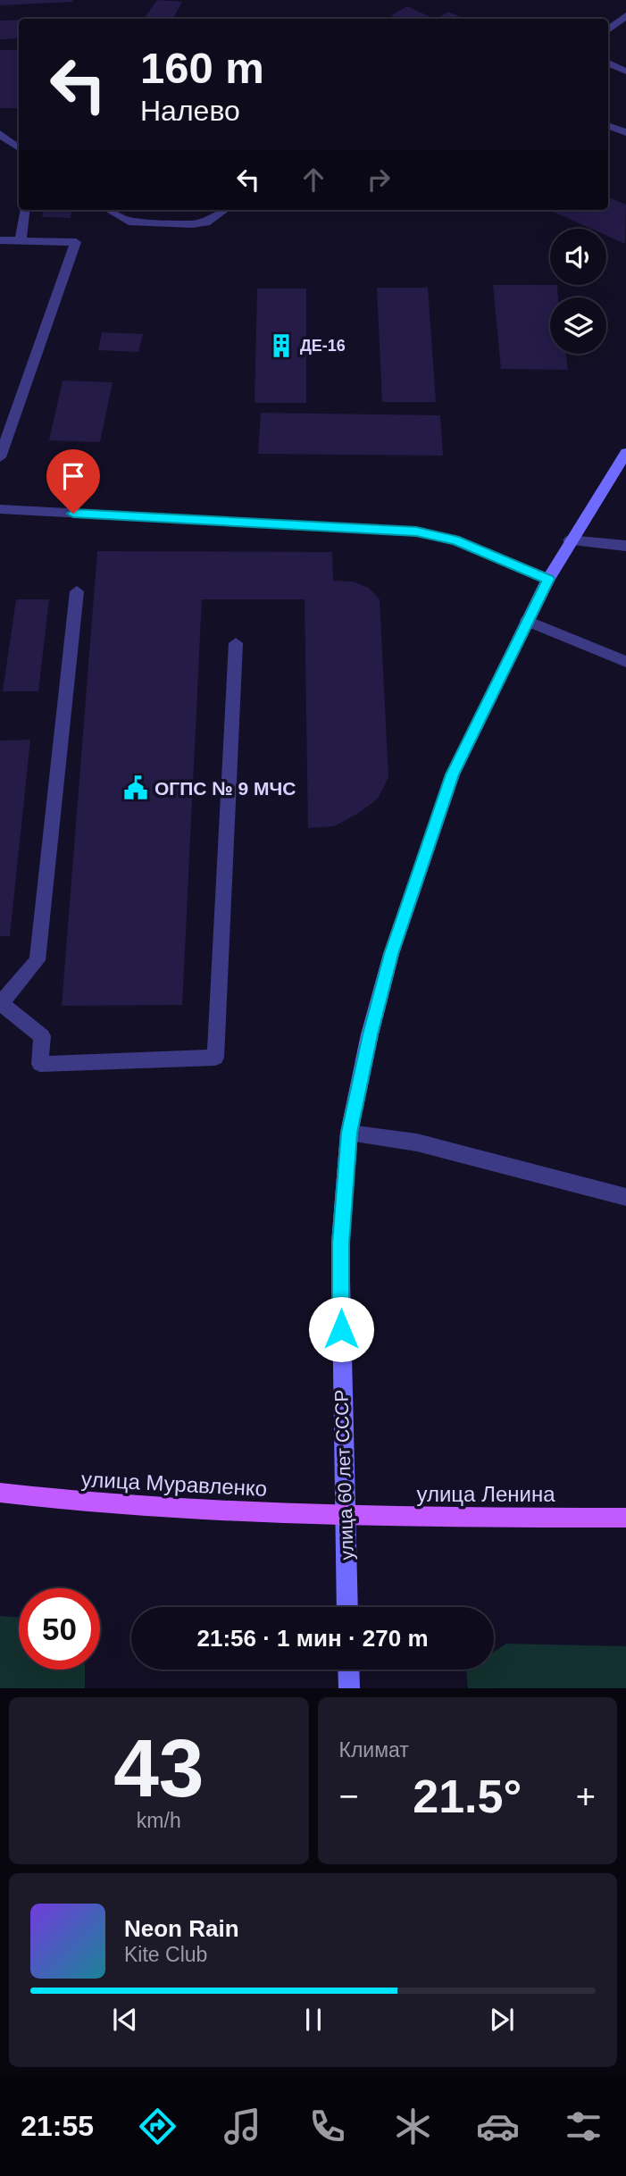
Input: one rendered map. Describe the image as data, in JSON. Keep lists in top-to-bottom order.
{
  "streets": {
    "main road": ["улица 60 лет СССР", "улица Муравленко", "улица Ленина"]
  },
  "crossings": [
    ["улица 60 лет СССР", "улица Муравленко"],
    ["улица 60 лет СССР", "улица Ленина"],
    ["улица Муравленко", "улица Ленина"]
  ],
  "places": {
    "building": ["ДЕ-16"],
    "public building": ["ОГПС № 9 МЧС"]
  },
  "page": {
    "turn": ["160 m", "Налево"],
    "limit": "50",
    "trip": "21:56 · 1 мин · 270 m",
    "tile": [
      ["43", "km/h"],
      "Климат"
    ],
    "heat": ["−", "21.5°", "+"],
    "song": ["Neon Rain", "Kite Club"],
    "tabs": "21:55"
  }
}
